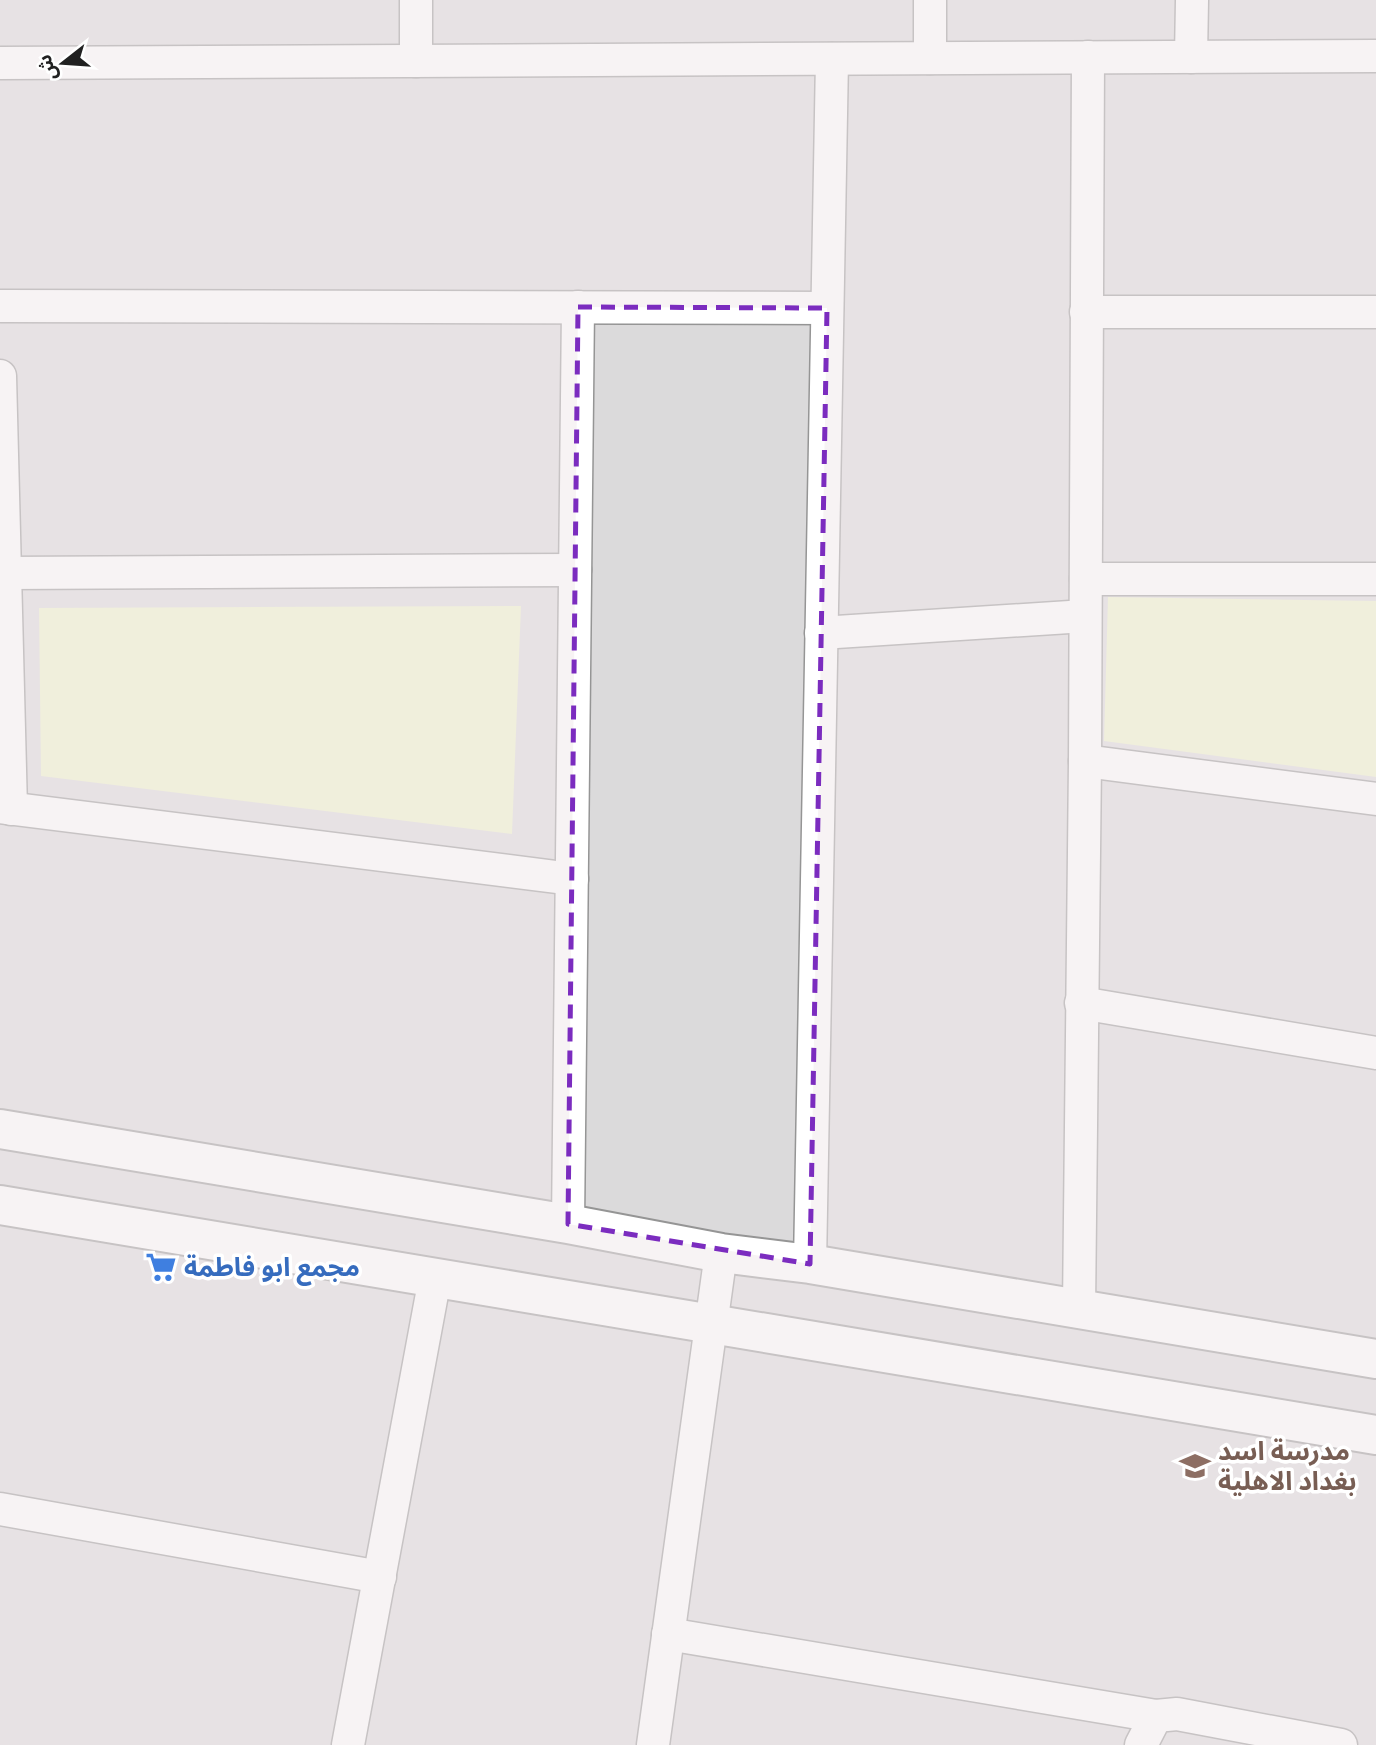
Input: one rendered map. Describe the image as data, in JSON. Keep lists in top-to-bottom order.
{
  "places": {
    "supermarket": ["مجمع ابو فاطمة"],
    "school or university": ["مدرسة اسد بغداد الاهلية"]
  },
  "north": "left"
}
